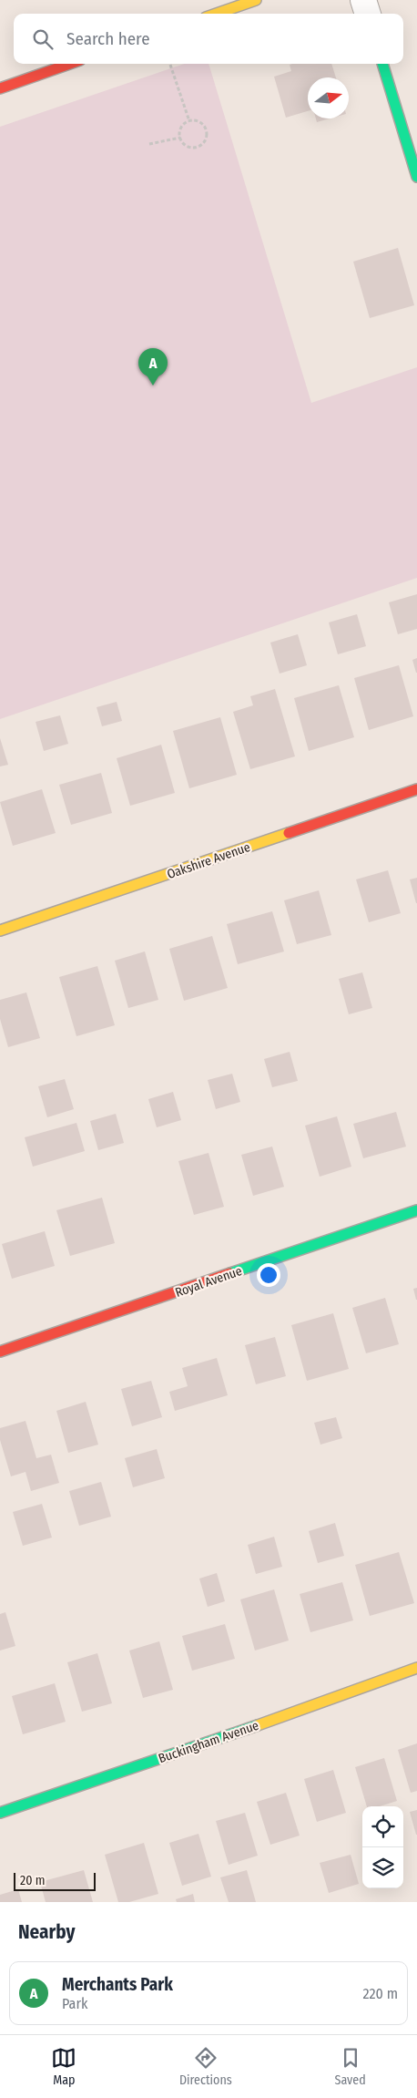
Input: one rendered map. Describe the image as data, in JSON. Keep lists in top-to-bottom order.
{
  "streets": {
    "street": ["Oakshire Avenue", "Royal Avenue", "Buckingham Avenue"]
  },
  "scale_bar": "20 m",
  "north": "right",
  "page": {
    "search": "Search here",
    "pins": "A",
    "scale": "20 m",
    "heading": "Nearby",
    "list": [
      {
        "mark": "A",
        "name": "Merchants Park",
        "note": "Park",
        "value": "220 m"
      }
    ],
    "nav": ["Map", "Directions", "Saved"]
  }
}
